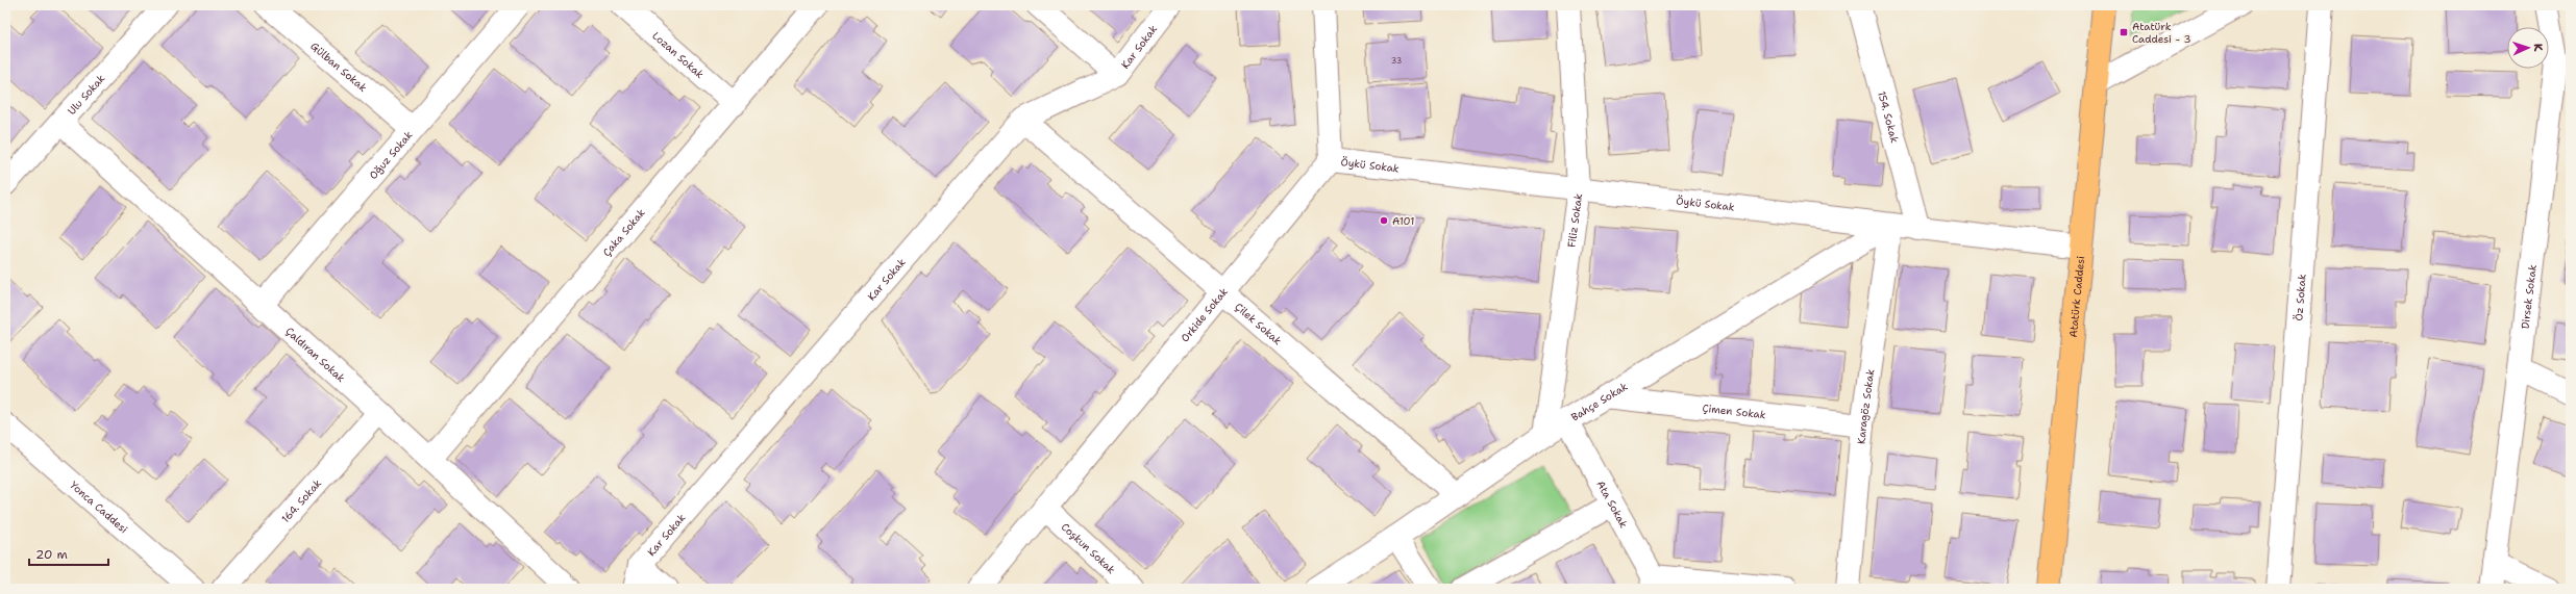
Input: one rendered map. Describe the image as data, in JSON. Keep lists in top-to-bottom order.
{
  "streets": {
    "main road": ["Atatürk Caddesi"],
    "street": [
      "Kar Sokak",
      "Lozan Sokak",
      "Gülban Sokak",
      "Ulu Sokak",
      "154. Sokak",
      "Oğuz Sokak",
      "Öykü Sokak",
      "Filiz Sokak",
      "Çaka Sokak",
      "Dirsek Sokak",
      "Öz Sokak",
      "Orkide Sokak",
      "Çilek Sokak",
      "Çaldıran Sokak",
      "Bahçe Sokak",
      "Karagöz Sokak",
      "Çimen Sokak",
      "164. Sokak",
      "Ata Sokak",
      "Yonca Caddesi",
      "Coşkun Sokak"
    ]
  },
  "crossings": [
    ["Kar Sokak", "Çilek Sokak"],
    ["Lozan Sokak", "Çaka Sokak"],
    ["Gülban Sokak", "Oğuz Sokak"],
    ["Ulu Sokak", "Çaldıran Sokak"],
    ["154. Sokak", "Öykü Sokak"],
    ["Oğuz Sokak", "Çaldıran Sokak"],
    ["Öykü Sokak", "Filiz Sokak"],
    ["Öykü Sokak", "Atatürk Caddesi"],
    ["Öykü Sokak", "Orkide Sokak"],
    ["Öykü Sokak", "Bahçe Sokak"],
    ["Öykü Sokak", "Karagöz Sokak"],
    ["Filiz Sokak", "Bahçe Sokak"],
    ["Çaka Sokak", "Çaldıran Sokak"],
    ["Orkide Sokak", "Çilek Sokak"],
    ["Orkide Sokak", "Coşkun Sokak"],
    ["Çilek Sokak", "Bahçe Sokak"],
    ["Çaldıran Sokak", "164. Sokak"],
    ["Bahçe Sokak", "Karagöz Sokak"],
    ["Bahçe Sokak", "Çimen Sokak"],
    ["Bahçe Sokak", "Ata Sokak"],
    ["Karagöz Sokak", "Çimen Sokak"]
  ],
  "places": {
    "transit": ["Atatürk Caddesi - 3"],
    "other": ["A101"]
  },
  "house_numbers": ["33"],
  "scale_bar": "20 m",
  "north": "right"
}
